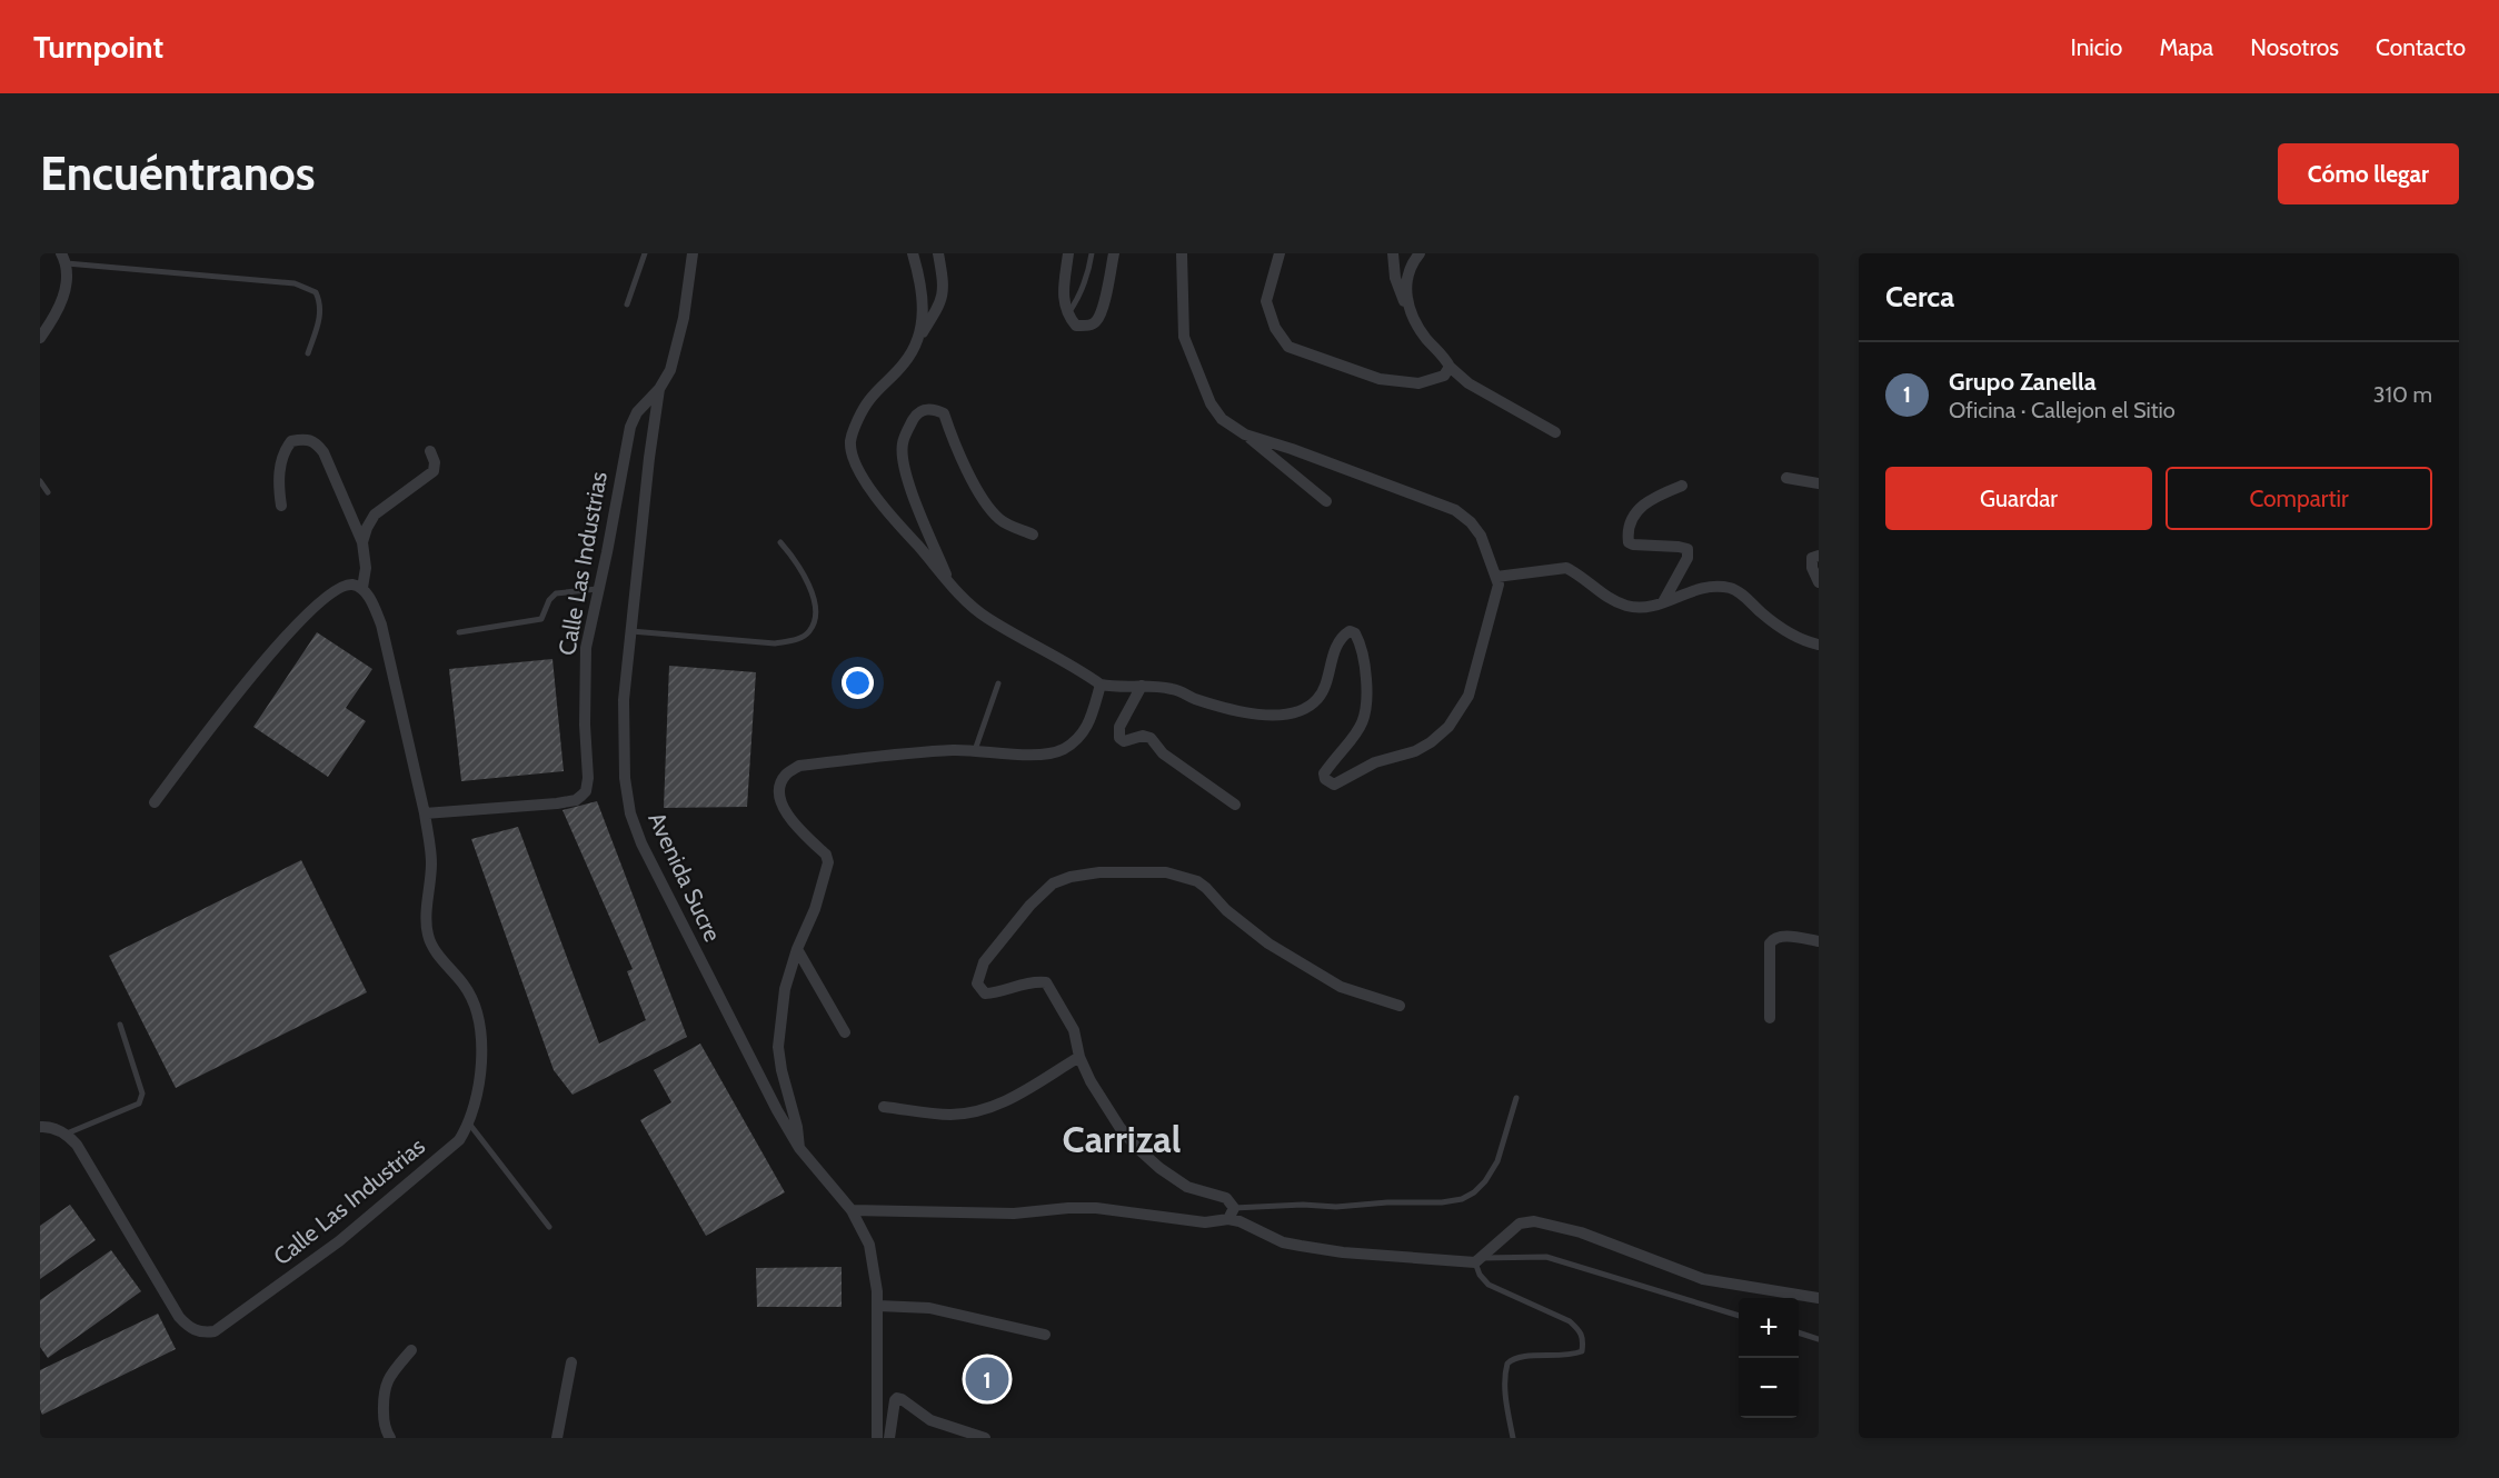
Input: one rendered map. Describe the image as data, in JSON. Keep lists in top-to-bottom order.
{
  "streets": {
    "street": ["Calle Las Industrias", "Avenida Sucre"]
  },
  "crossings": [
    ["Calle Las Industrias", "Avenida Sucre"]
  ],
  "districts": ["Carrizal"],
  "page": {
    "header": "Turnpoint",
    "nav": [
      "Inicio",
      "Mapa",
      "Nosotros",
      "Contacto"
    ],
    "buttons": [
      "Cómo llegar",
      ["Guardar", "Compartir"]
    ],
    "title": "Encuéntranos",
    "heading": "Cerca",
    "list": [
      {
        "mark": "1",
        "name": "Grupo Zanella",
        "note": "Oficina · Callejon el Sitio",
        "value": "310 m"
      }
    ],
    "map_buttons": ["+", "−"],
    "pins": "1"
  }
}
